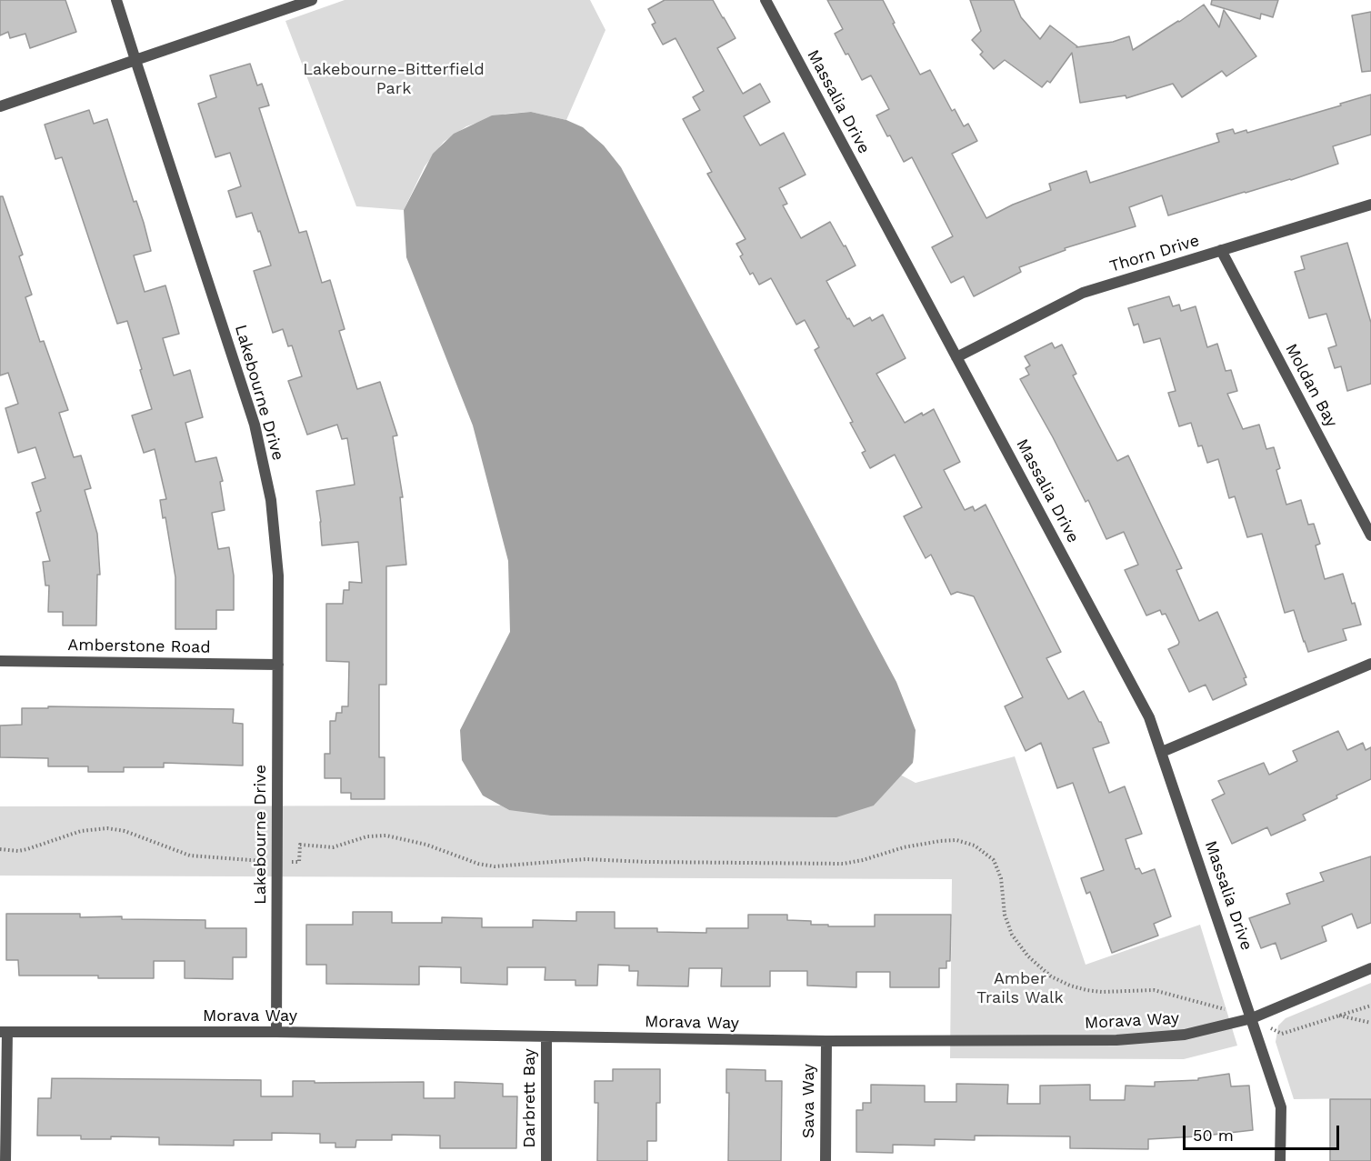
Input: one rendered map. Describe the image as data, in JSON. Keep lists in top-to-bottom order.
{
  "streets": {
    "street": [
      "Massalia Drive",
      "Thorn Drive",
      "Moldan Bay",
      "Lakebourne Drive",
      "Amberstone Road",
      "Morava Way",
      "Darbrett Bay",
      "Sava Way"
    ]
  },
  "crossings": [
    ["Massalia Drive", "Thorn Drive"],
    ["Massalia Drive", "Morava Way"],
    ["Thorn Drive", "Moldan Bay"],
    ["Lakebourne Drive", "Amberstone Road"],
    ["Lakebourne Drive", "Morava Way"],
    ["Morava Way", "Darbrett Bay"],
    ["Morava Way", "Sava Way"]
  ],
  "parks": ["Lakebourne-Bitterfield Park", "Amber Trails Walk"],
  "scale_bar": "50 m"
}
